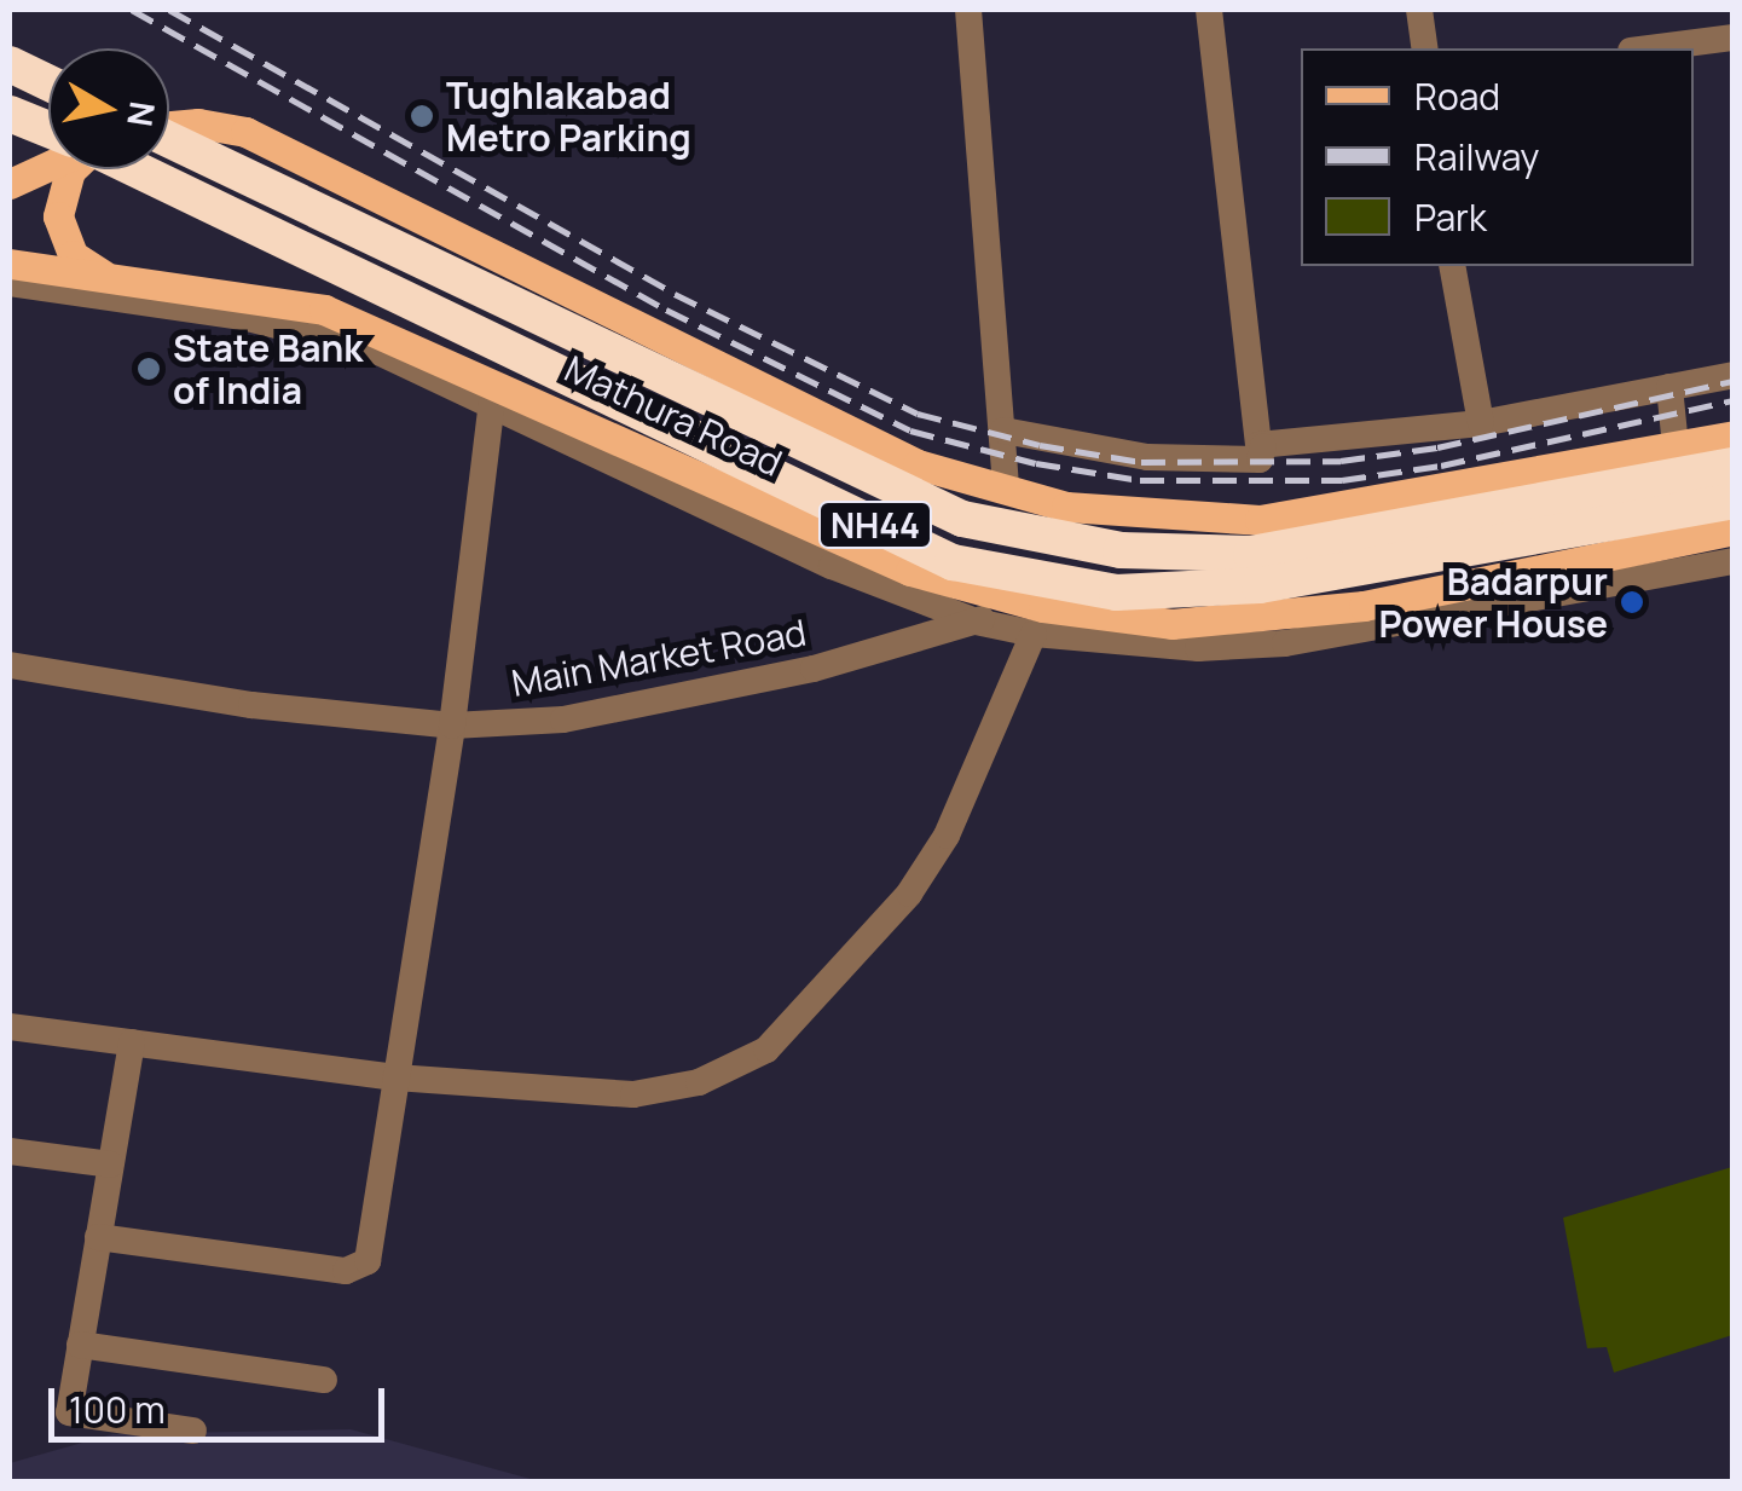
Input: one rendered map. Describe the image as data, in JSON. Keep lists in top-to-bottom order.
{
  "streets": {
    "highway": ["Mathura Road", "NH44"],
    "street": ["Main Market Road"]
  },
  "crossings": [
    ["Mathura Road", "Main Market Road"]
  ],
  "places": ["Tughlakabad Metro Parking", "State Bank of India", "Badarpur Power House"],
  "legend": ["Road", "Railway", "Park"],
  "scale_bar": "100 m",
  "north": "right"
}
